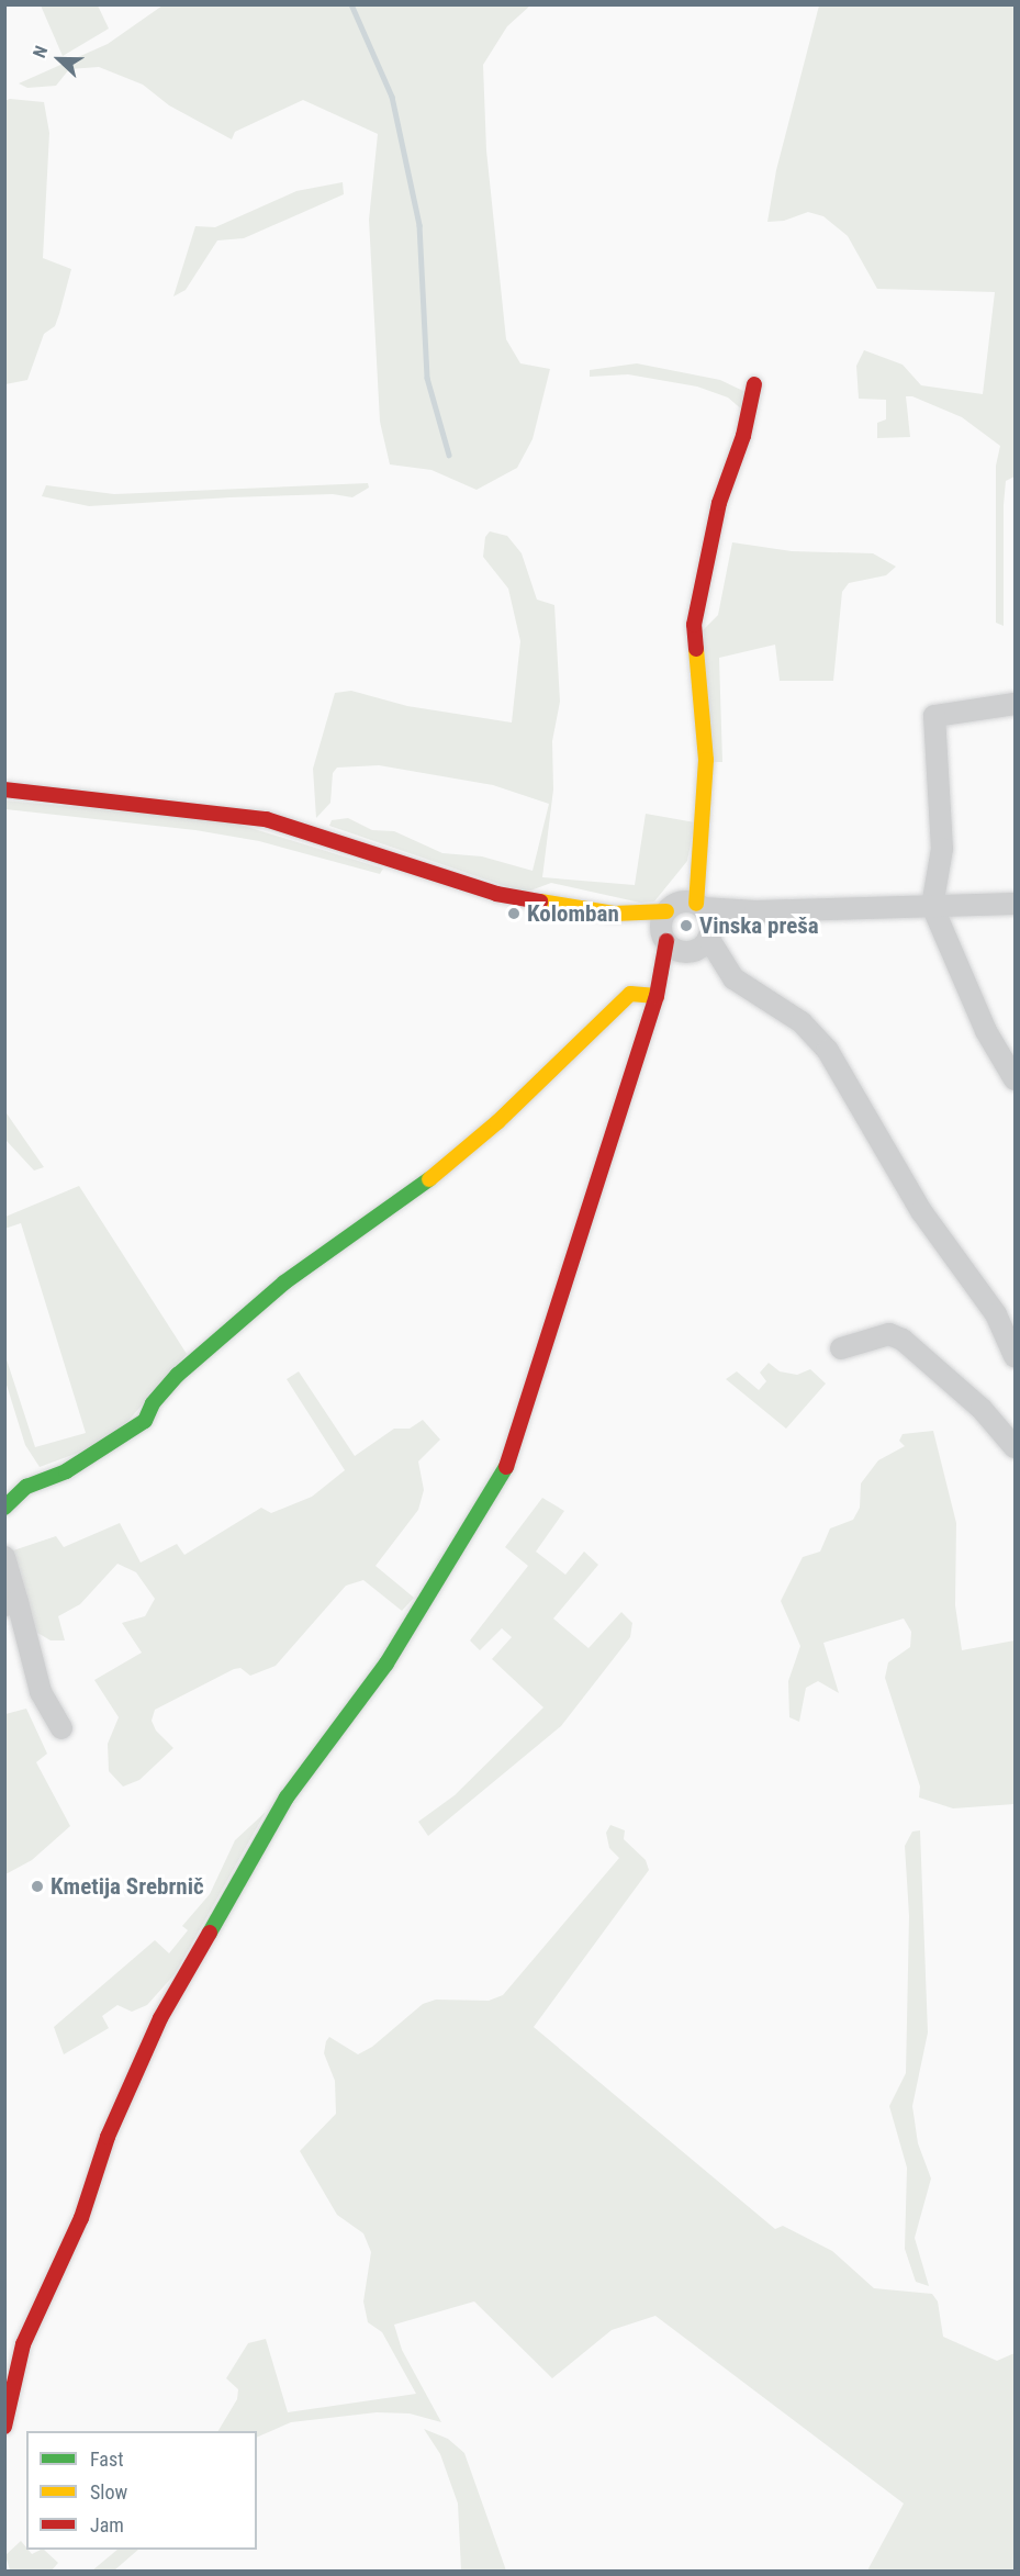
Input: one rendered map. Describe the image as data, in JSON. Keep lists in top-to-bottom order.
{
  "places": ["Kolomban", "Vinska preša", "Kmetija Srebrnič"],
  "legend": ["Fast", "Slow", "Jam"],
  "north": "left"
}
